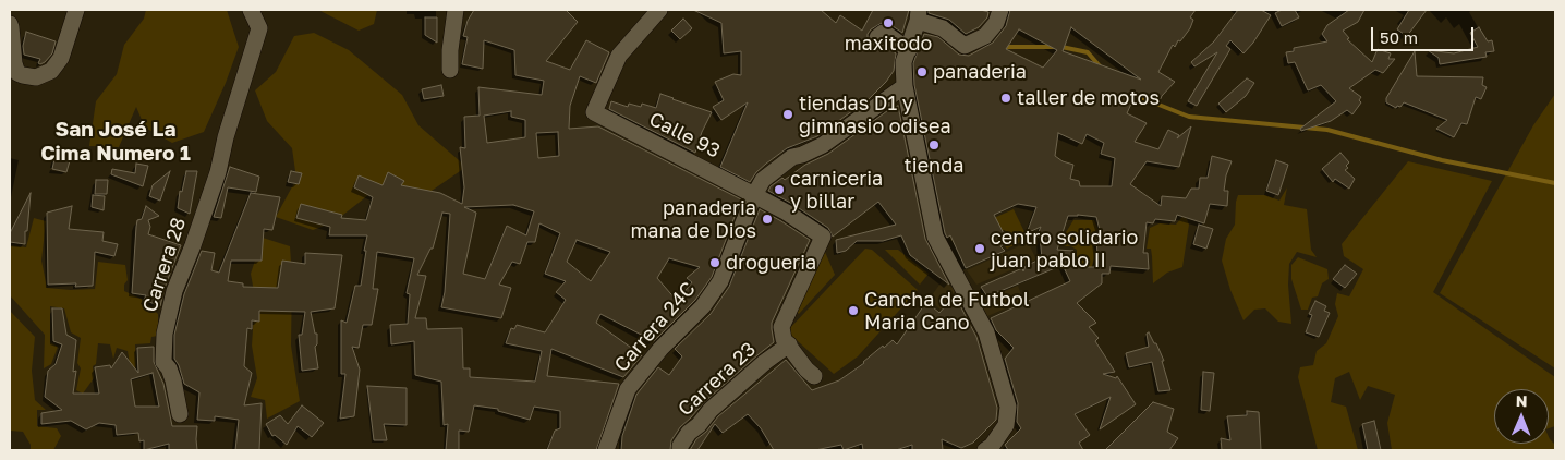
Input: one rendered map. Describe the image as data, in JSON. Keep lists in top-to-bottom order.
{
  "streets": {
    "street": [
      "Calle 93",
      "Carrera 28",
      "Carrera 24C",
      "Carrera 23"
    ]
  },
  "crossings": [
    ["Calle 93", "Carrera 24C"],
    ["Calle 93", "Carrera 23"],
    ["Carrera 24C", "Carrera 23"]
  ],
  "districts": ["San José La Cima Numero 1"],
  "places": [
    "maxitodo",
    "panaderia",
    "taller de motos",
    "tiendas D1 y gimnasio odisea",
    "tienda",
    "carniceria y billar",
    "panaderia mana de Dios",
    "centro solidario juan pablo II",
    "drogueria",
    "Cancha de Futbol Maria Cano"
  ],
  "scale_bar": "50 m",
  "north": "top"
}
